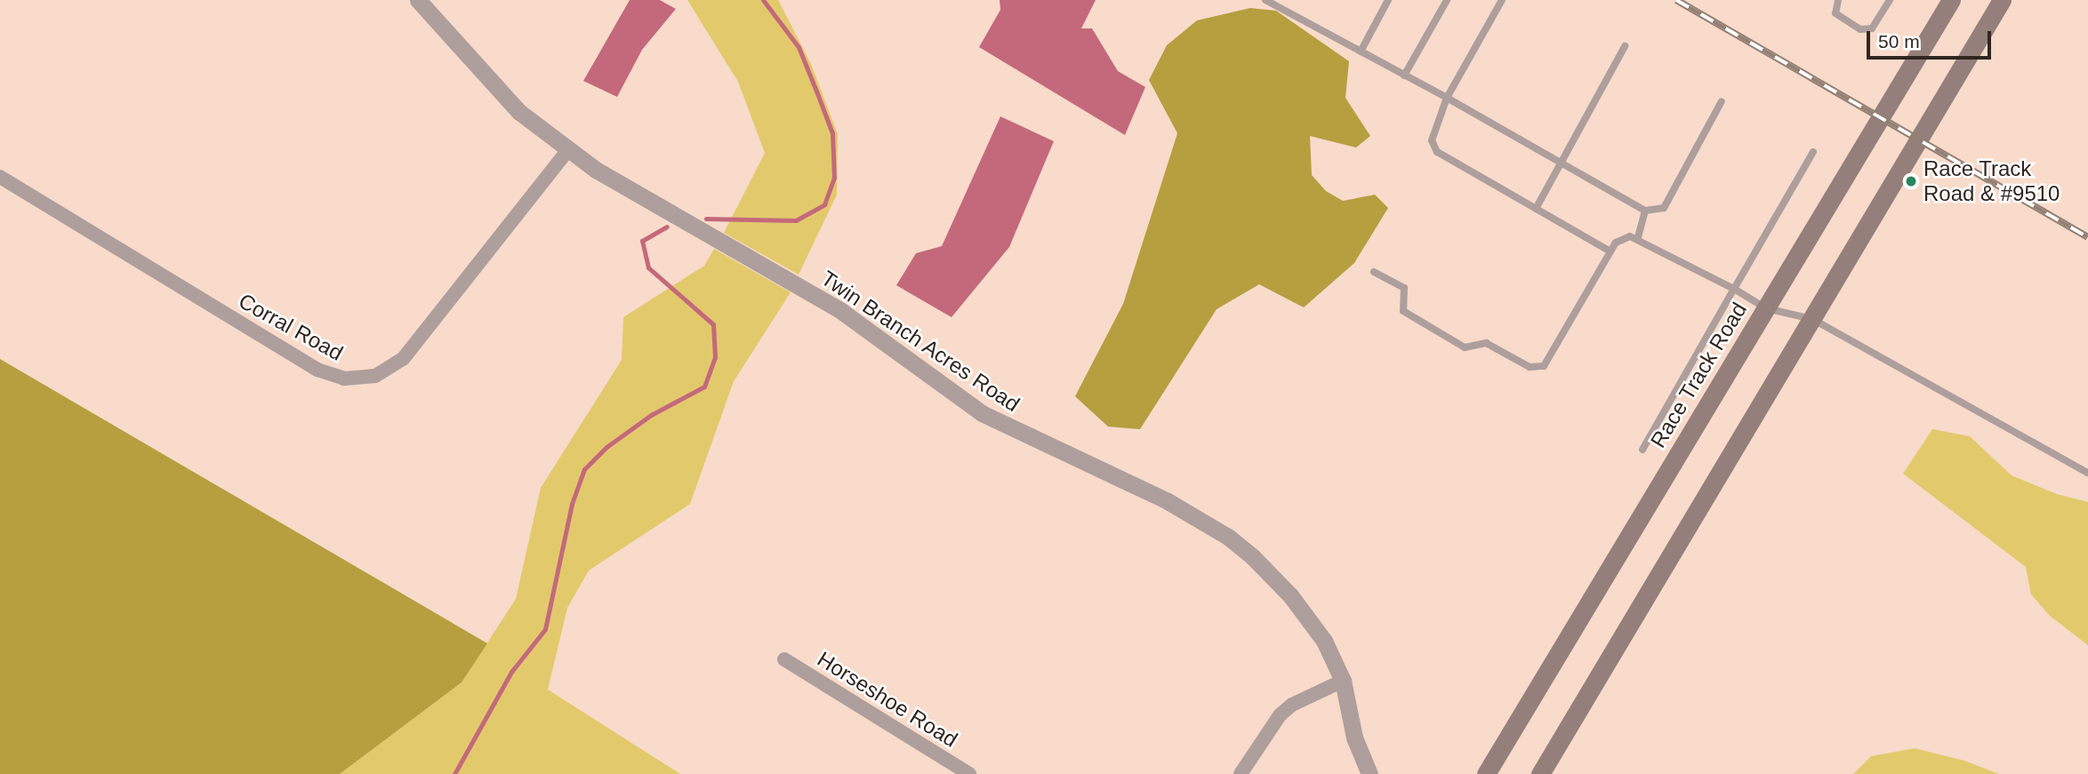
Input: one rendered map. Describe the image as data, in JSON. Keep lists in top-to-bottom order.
{
  "streets": {
    "main road": ["Race Track Road"],
    "street": ["Corral Road", "Twin Branch Acres Road", "Horseshoe Road"]
  },
  "crossings": [
    ["Corral Road", "Twin Branch Acres Road"]
  ],
  "places": ["Race Track Road & #9510"],
  "scale_bar": "50 m"
}
